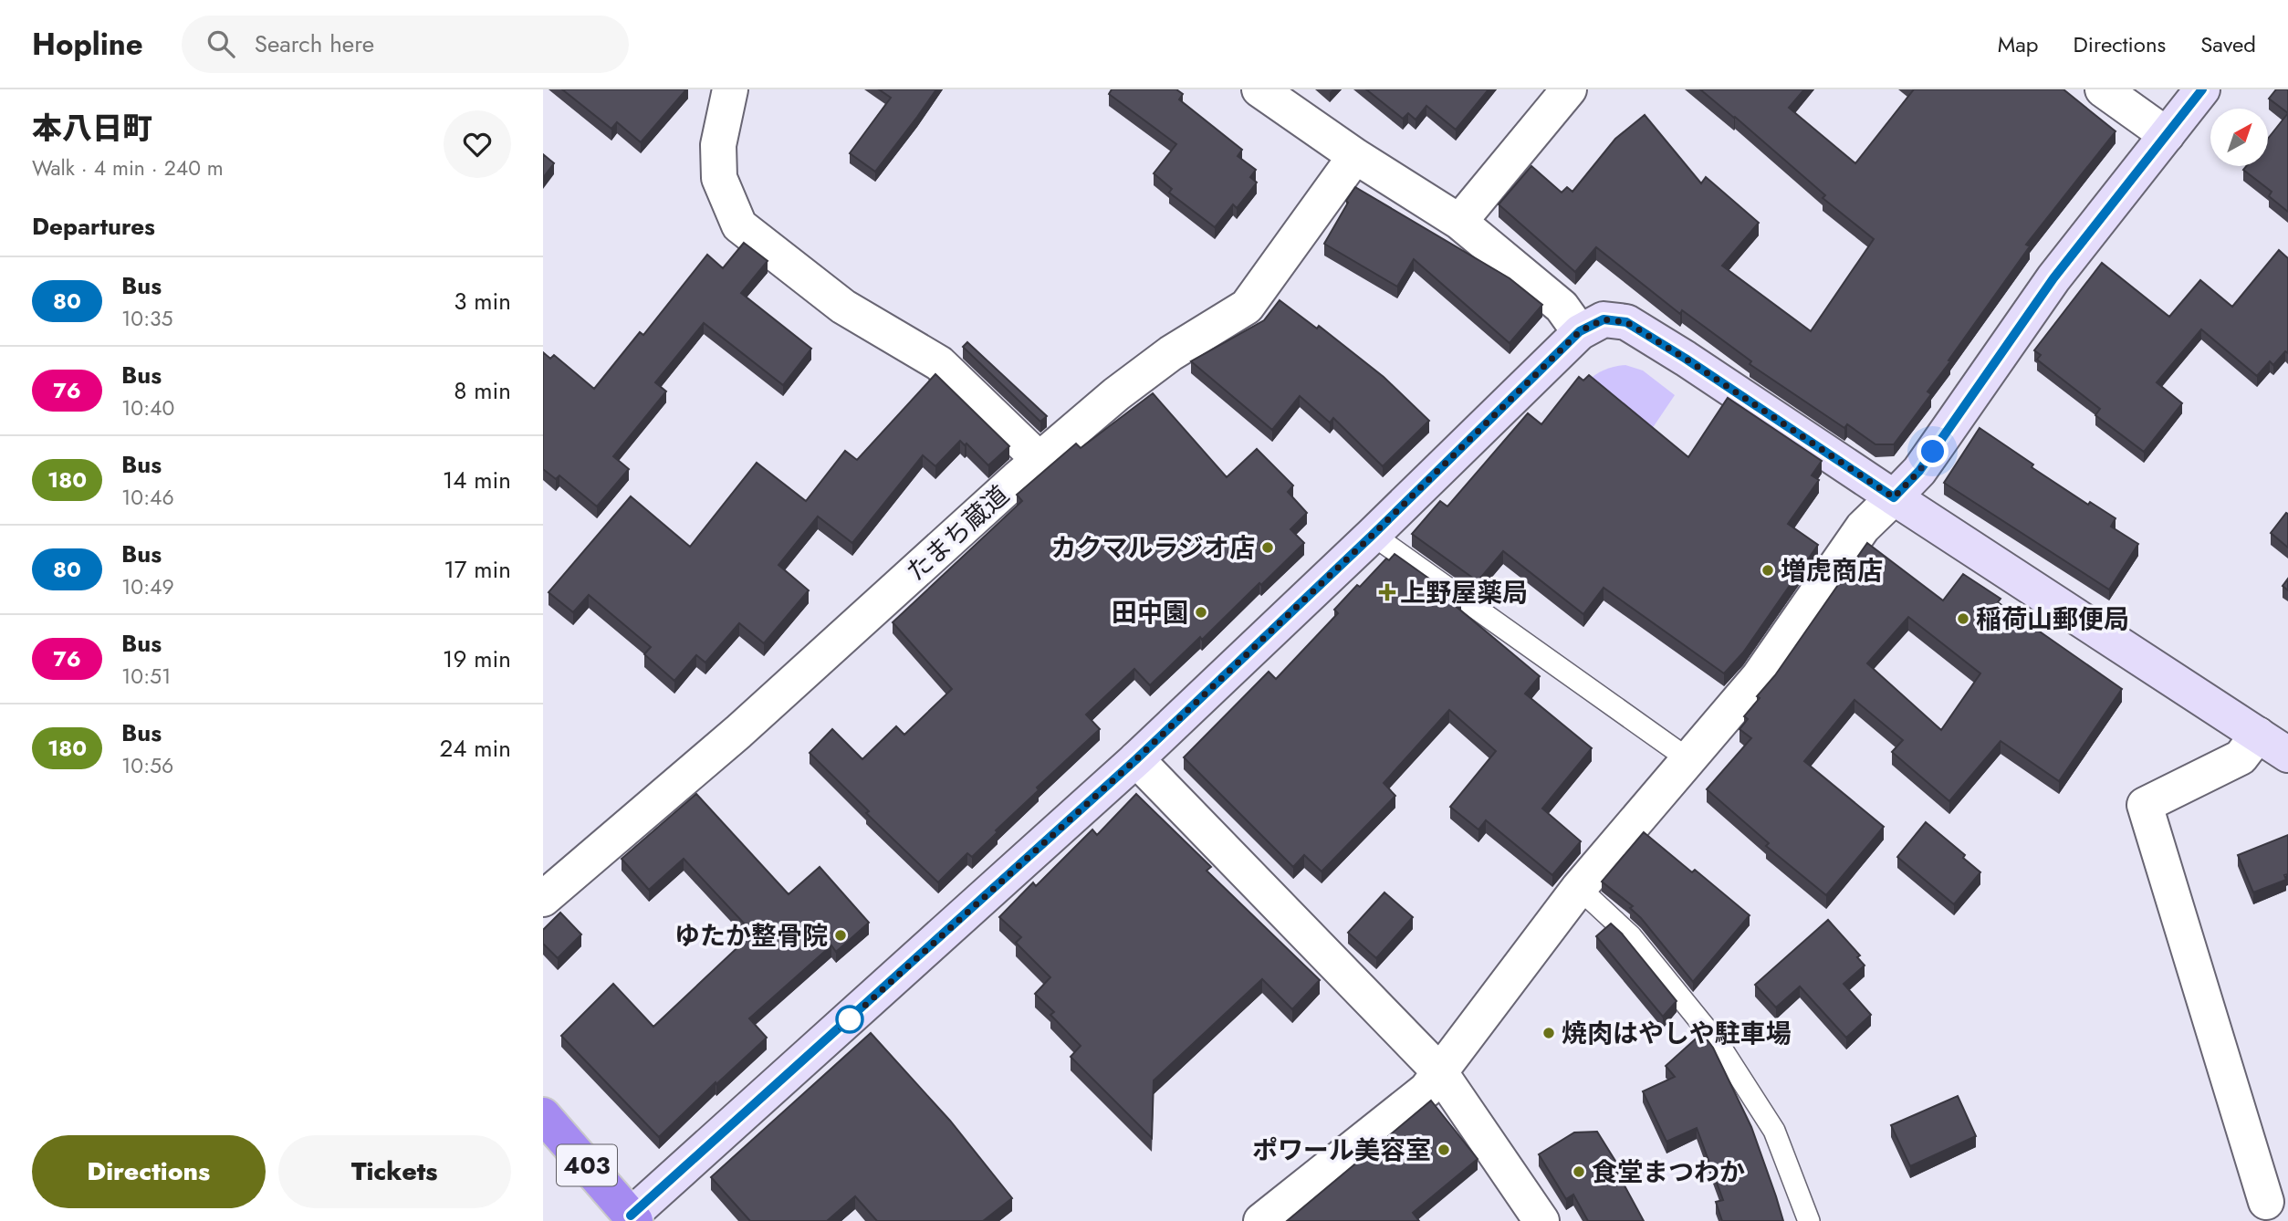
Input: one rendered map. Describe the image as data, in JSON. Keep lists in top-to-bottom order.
{
  "streets": {
    "highway": ["403"],
    "street": ["たまち蔵道"]
  },
  "places": {
    "other": [
      "カクマルラジオ店",
      "増虎商店",
      "田中園",
      "稲荷山郵便局",
      "ゆたか整骨院",
      "焼肉はやしや駐車場",
      "ポワール美容室",
      "食堂まつわか"
    ],
    "health": ["上野屋薬局"]
  },
  "lines": ["bus line 80"],
  "north": "top right",
  "page": {
    "header": "Hopline",
    "search": "Search here",
    "nav": ["Map", "Directions", "Saved"],
    "heading": [
      ["本八日町", "Walk · 4 min · 240 m"],
      "Departures"
    ],
    "list": [
      {
        "mark": "80",
        "name": "Bus",
        "note": "10:35",
        "value": "3 min"
      },
      {
        "mark": "76",
        "name": "Bus",
        "note": "10:40",
        "value": "8 min"
      },
      {
        "mark": "180",
        "name": "Bus",
        "note": "10:46",
        "value": "14 min"
      },
      {
        "mark": "80",
        "name": "Bus",
        "note": "10:49",
        "value": "17 min"
      },
      {
        "mark": "76",
        "name": "Bus",
        "note": "10:51",
        "value": "19 min"
      },
      {
        "mark": "180",
        "name": "Bus",
        "note": "10:56",
        "value": "24 min"
      }
    ],
    "buttons": ["Directions", "Tickets"]
  }
}
